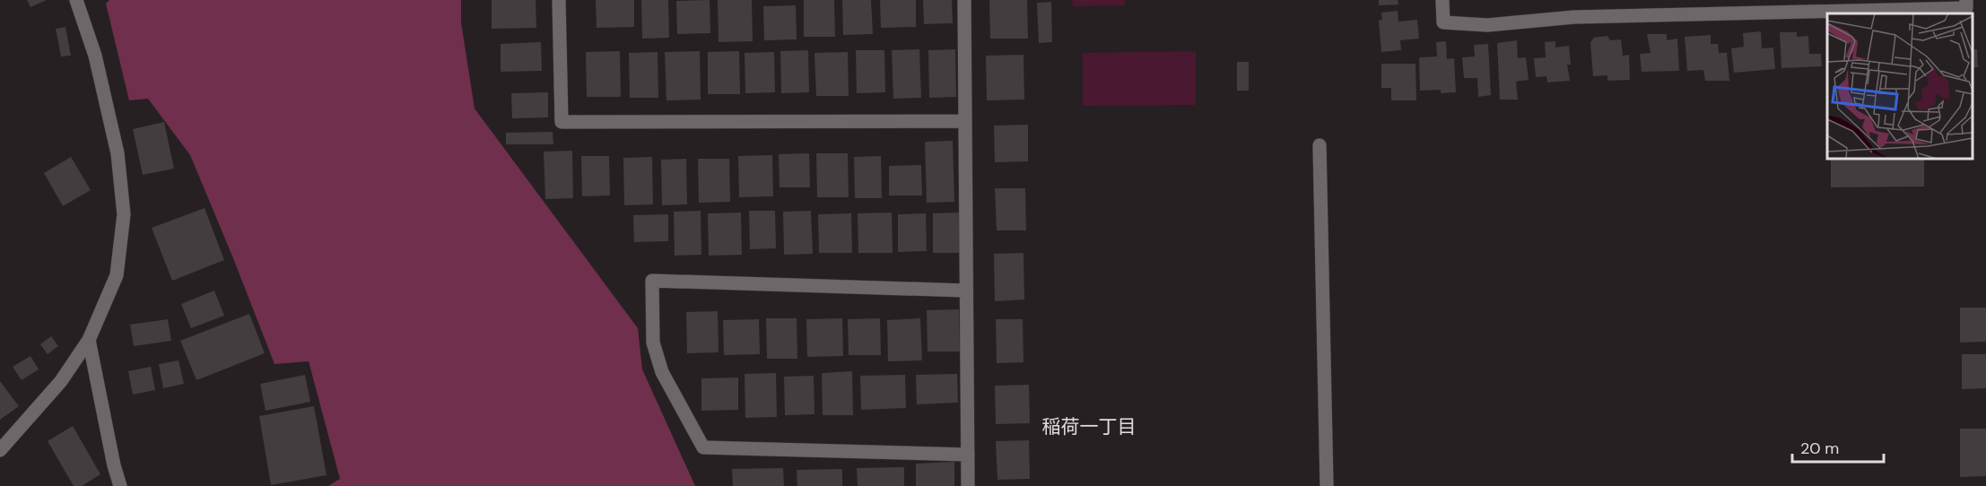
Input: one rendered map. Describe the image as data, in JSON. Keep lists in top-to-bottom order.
{
  "districts": ["稲荷一丁目"],
  "scale_bar": "20 m"
}
